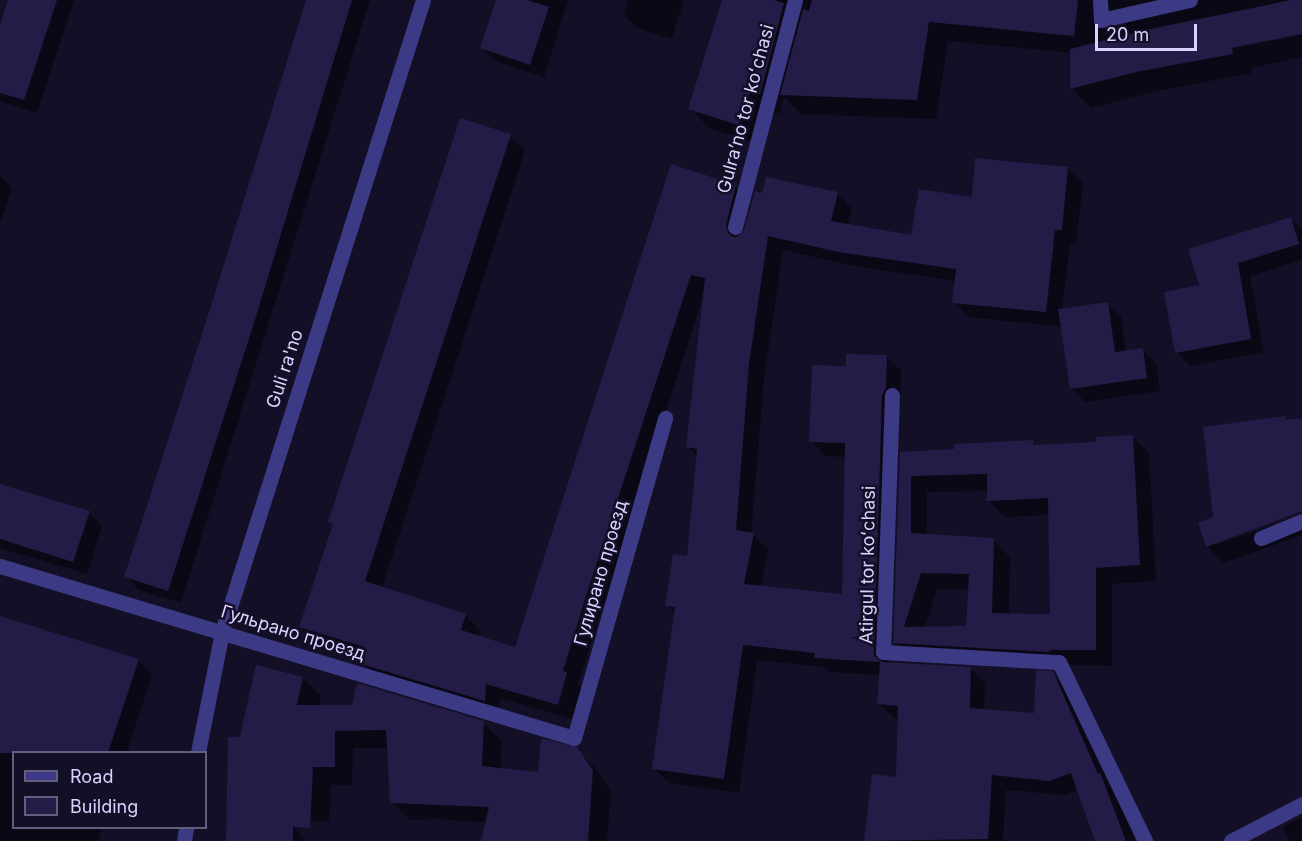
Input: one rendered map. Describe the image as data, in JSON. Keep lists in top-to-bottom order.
{
  "streets": {
    "street": [
      "Gulraʼno tor koʻchasi",
      "Guli ra'no",
      "Atirgul tor koʻchasi",
      "Гулирано проезд",
      "Гульрано проезд"
    ]
  },
  "crossings": [
    ["Guli ra'no", "Гульрано проезд"],
    ["Гулирано проезд", "Гульрано проезд"]
  ],
  "legend": ["Road", "Building"],
  "scale_bar": "20 m"
}
